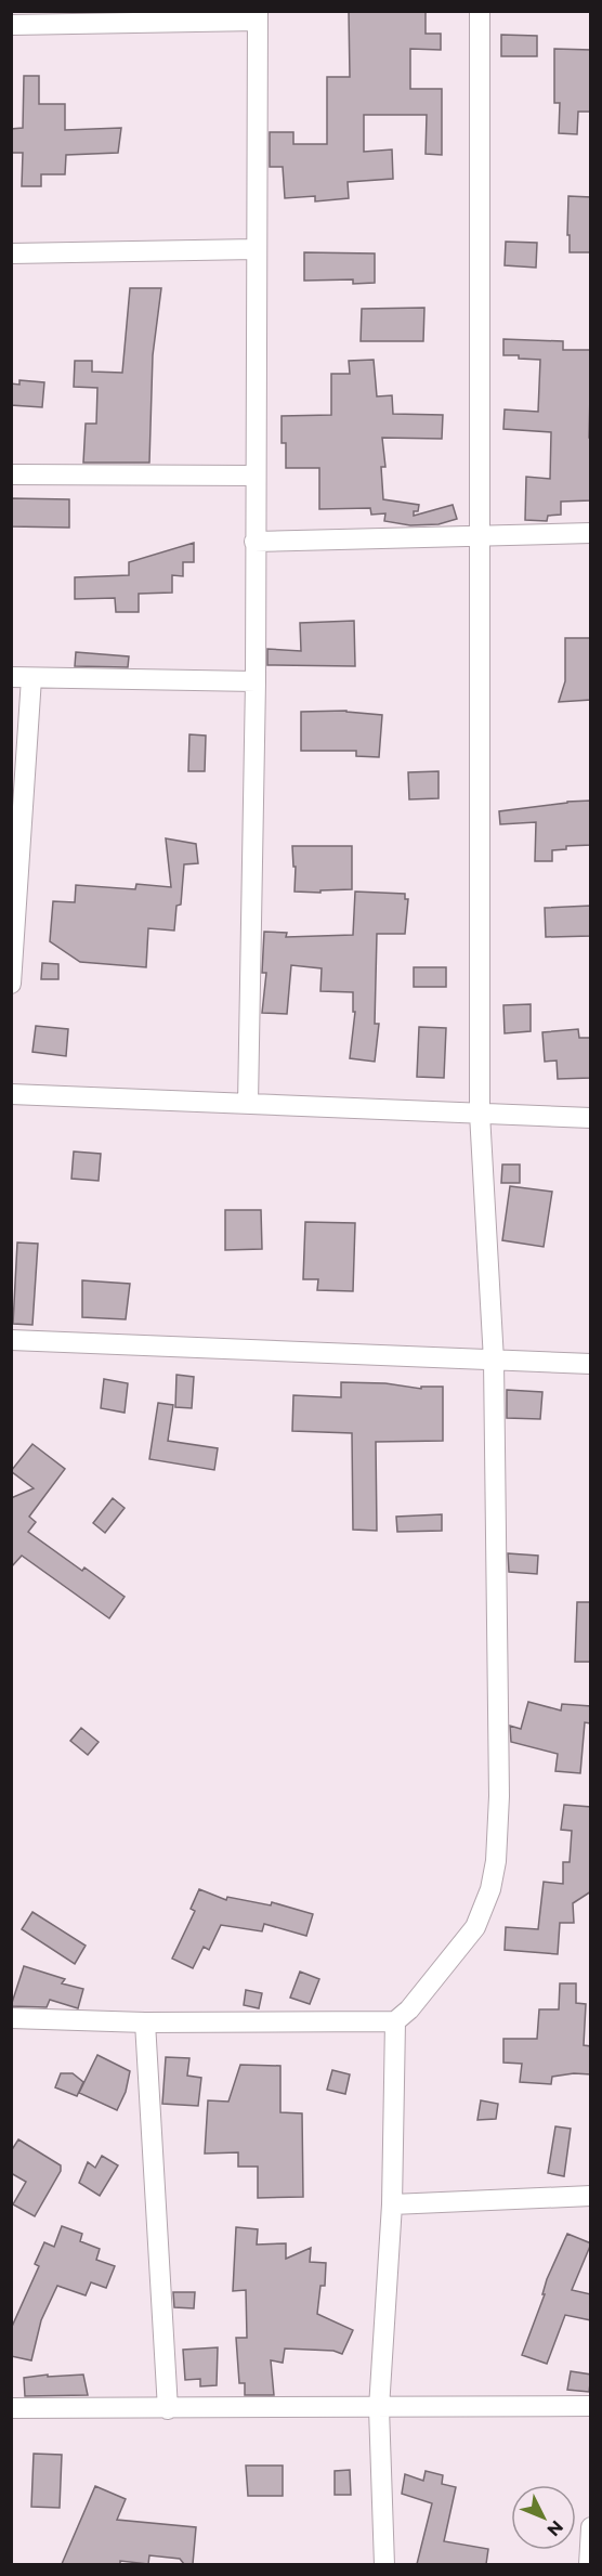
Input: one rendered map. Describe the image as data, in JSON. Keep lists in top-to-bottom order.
{
  "north": "bottom right"
}
